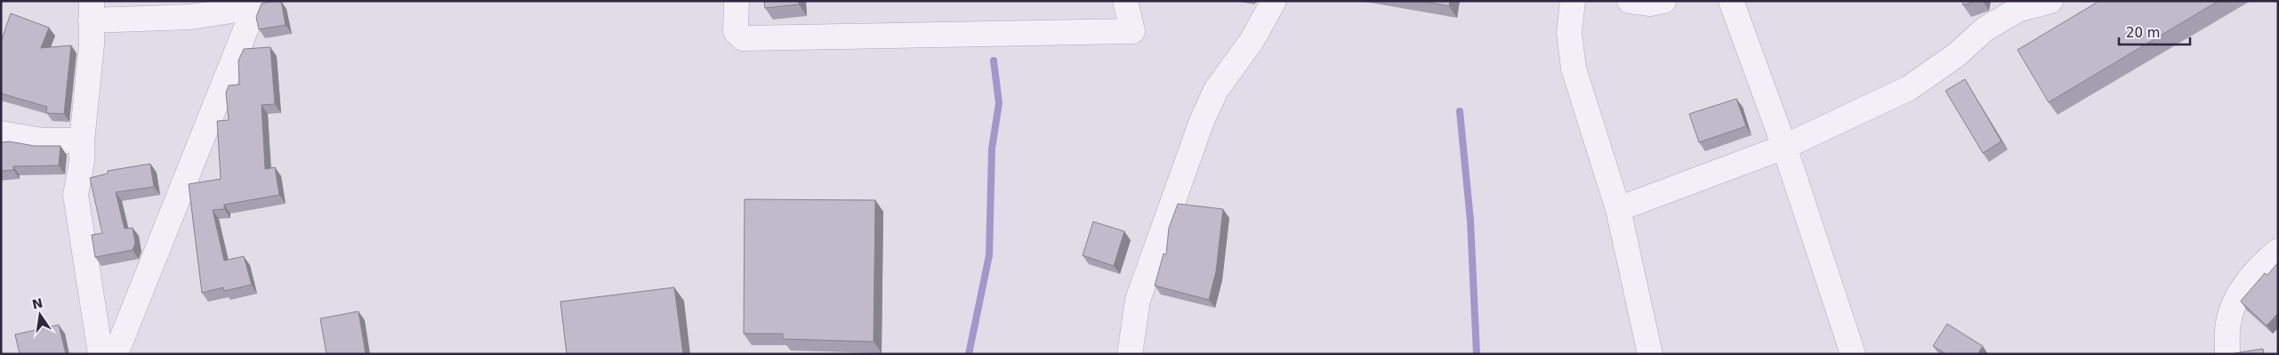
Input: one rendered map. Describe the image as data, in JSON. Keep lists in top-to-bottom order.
{
  "scale_bar": "20 m",
  "north": "top"
}
